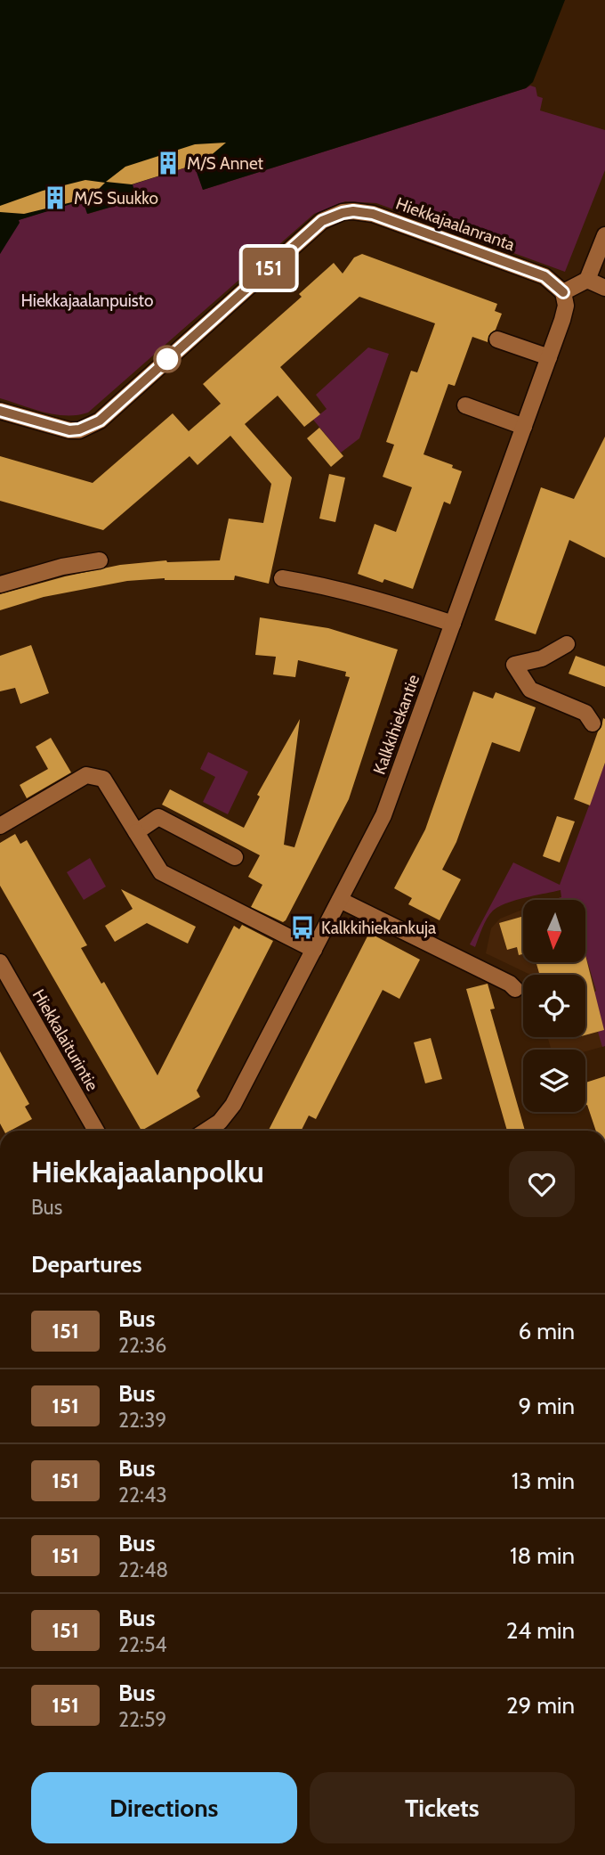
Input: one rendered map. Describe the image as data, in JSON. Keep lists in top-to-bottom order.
{
  "streets": {
    "street": ["Hiekkajaalanranta", "Kalkkihiekantie", "Hiekkalaiturintie"]
  },
  "crossings": [
    ["Hiekkajaalanranta", "Kalkkihiekantie"]
  ],
  "parks": ["Hiekkajaalanpuisto"],
  "places": {
    "building": ["M/S Annet", "M/S Suukko"],
    "bus stop": ["Kalkkihiekankuja"]
  },
  "lines": ["bus line 151"],
  "north": "bottom",
  "page": {
    "on_map": "151",
    "heading": [
      ["Hiekkajaalanpolku", "Bus"],
      "Departures"
    ],
    "list": [
      {
        "mark": "151",
        "name": "Bus",
        "note": "22:36",
        "value": "6 min"
      },
      {
        "mark": "151",
        "name": "Bus",
        "note": "22:39",
        "value": "9 min"
      },
      {
        "mark": "151",
        "name": "Bus",
        "note": "22:43",
        "value": "13 min"
      },
      {
        "mark": "151",
        "name": "Bus",
        "note": "22:48",
        "value": "18 min"
      },
      {
        "mark": "151",
        "name": "Bus",
        "note": "22:54",
        "value": "24 min"
      },
      {
        "mark": "151",
        "name": "Bus",
        "note": "22:59",
        "value": "29 min"
      }
    ],
    "buttons": ["Directions", "Tickets"]
  }
}
